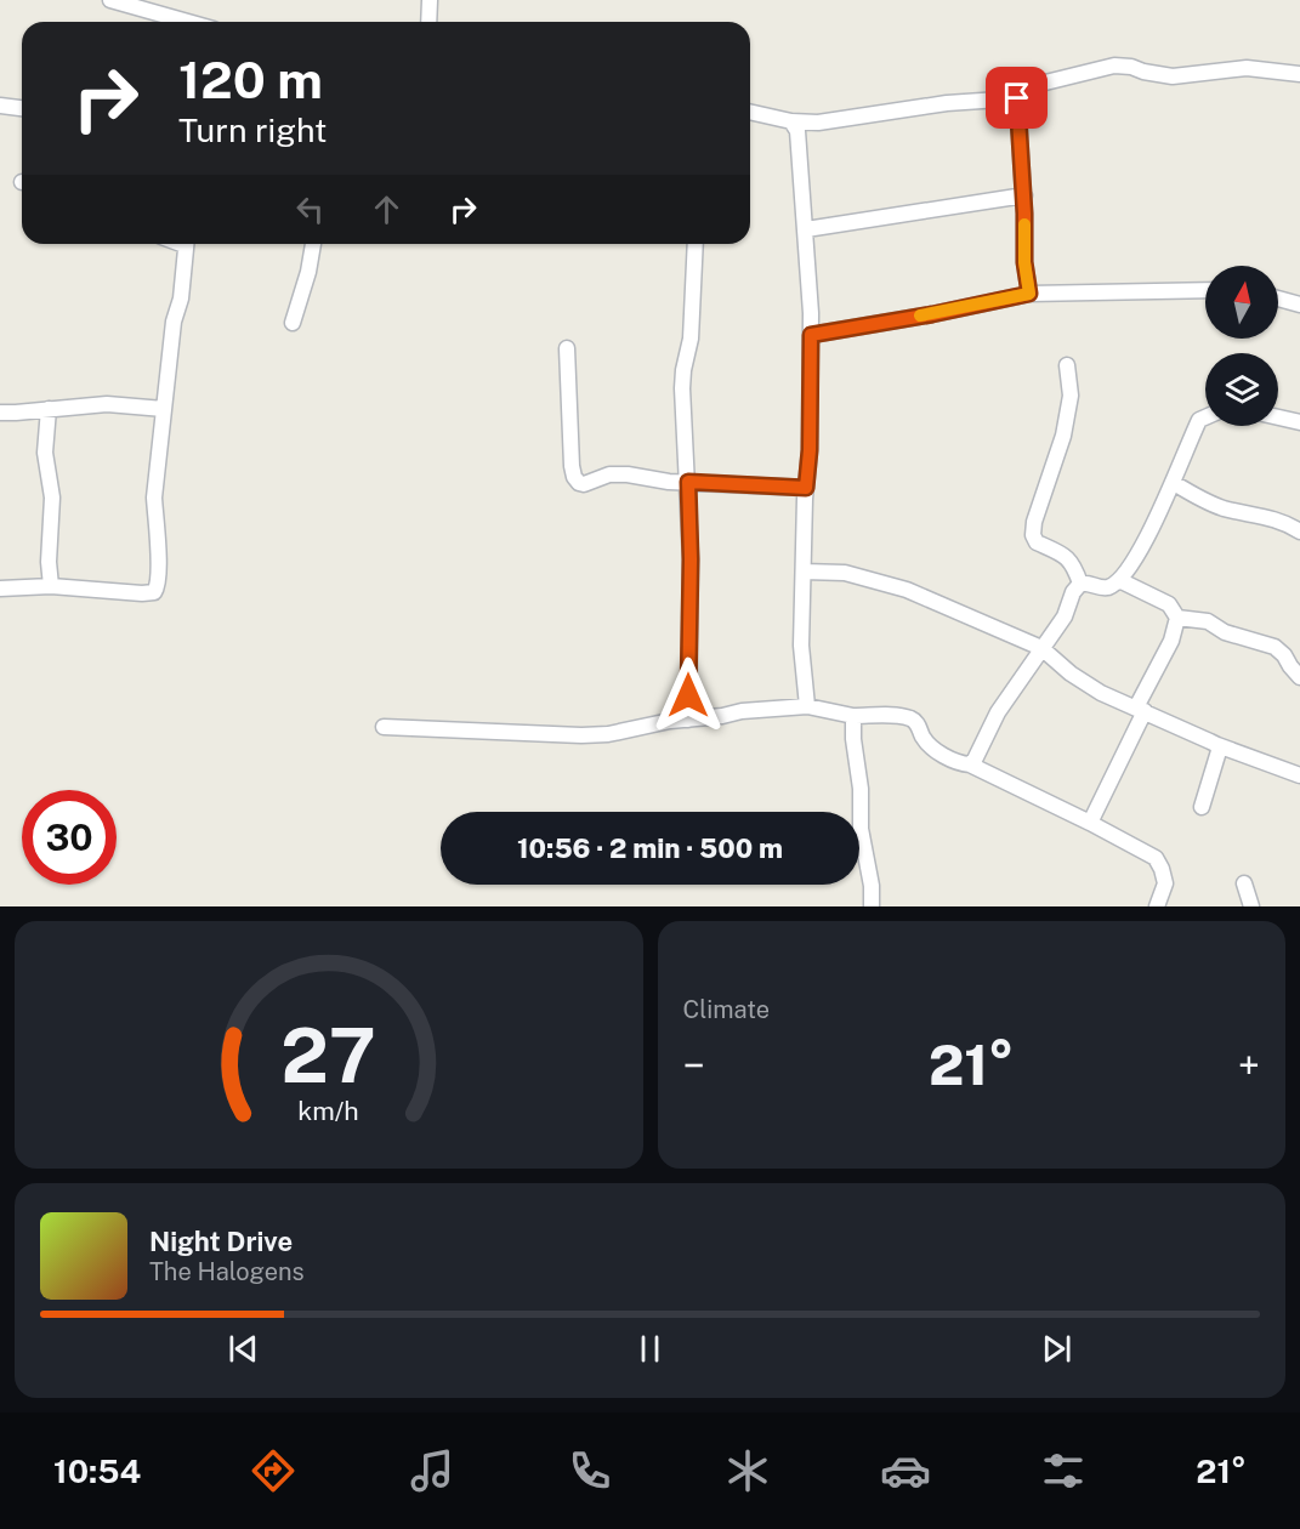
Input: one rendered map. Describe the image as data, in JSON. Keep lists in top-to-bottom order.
{
  "north": "top",
  "page": {
    "turn": ["120 m", "Turn right"],
    "limit": "30",
    "trip": "10:56 · 2 min · 500 m",
    "tile": "Climate",
    "heat": ["−", "21°", "+"],
    "song": ["Night Drive", "The Halogens"],
    "tabs": ["10:54", "21°"],
    "gauge": ["27", "km/h"]
  }
}
